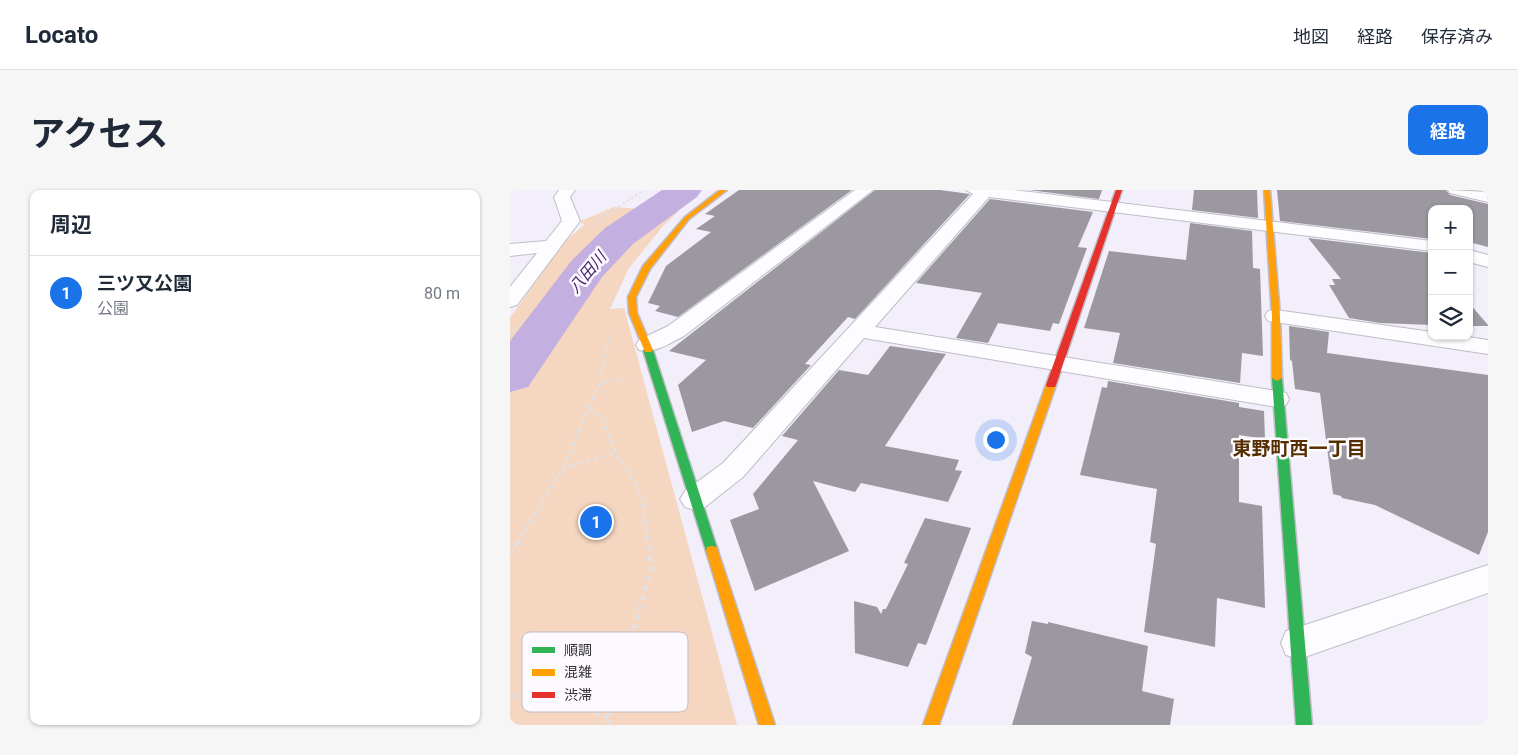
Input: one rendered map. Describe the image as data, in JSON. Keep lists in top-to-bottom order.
{
  "districts": ["東野町西一丁目"],
  "water": ["八田川"],
  "legend": ["順調", "混雑", "渋滞"],
  "page": {
    "header": "Locato",
    "nav": ["地図", "経路", "保存済み"],
    "title": "アクセス",
    "buttons": "経路",
    "heading": "周辺",
    "map_buttons": ["+", "−"],
    "list": [
      {
        "mark": "1",
        "name": "三ツ又公園",
        "note": "公園",
        "value": "80 m"
      }
    ],
    "pins": "1"
  }
}
